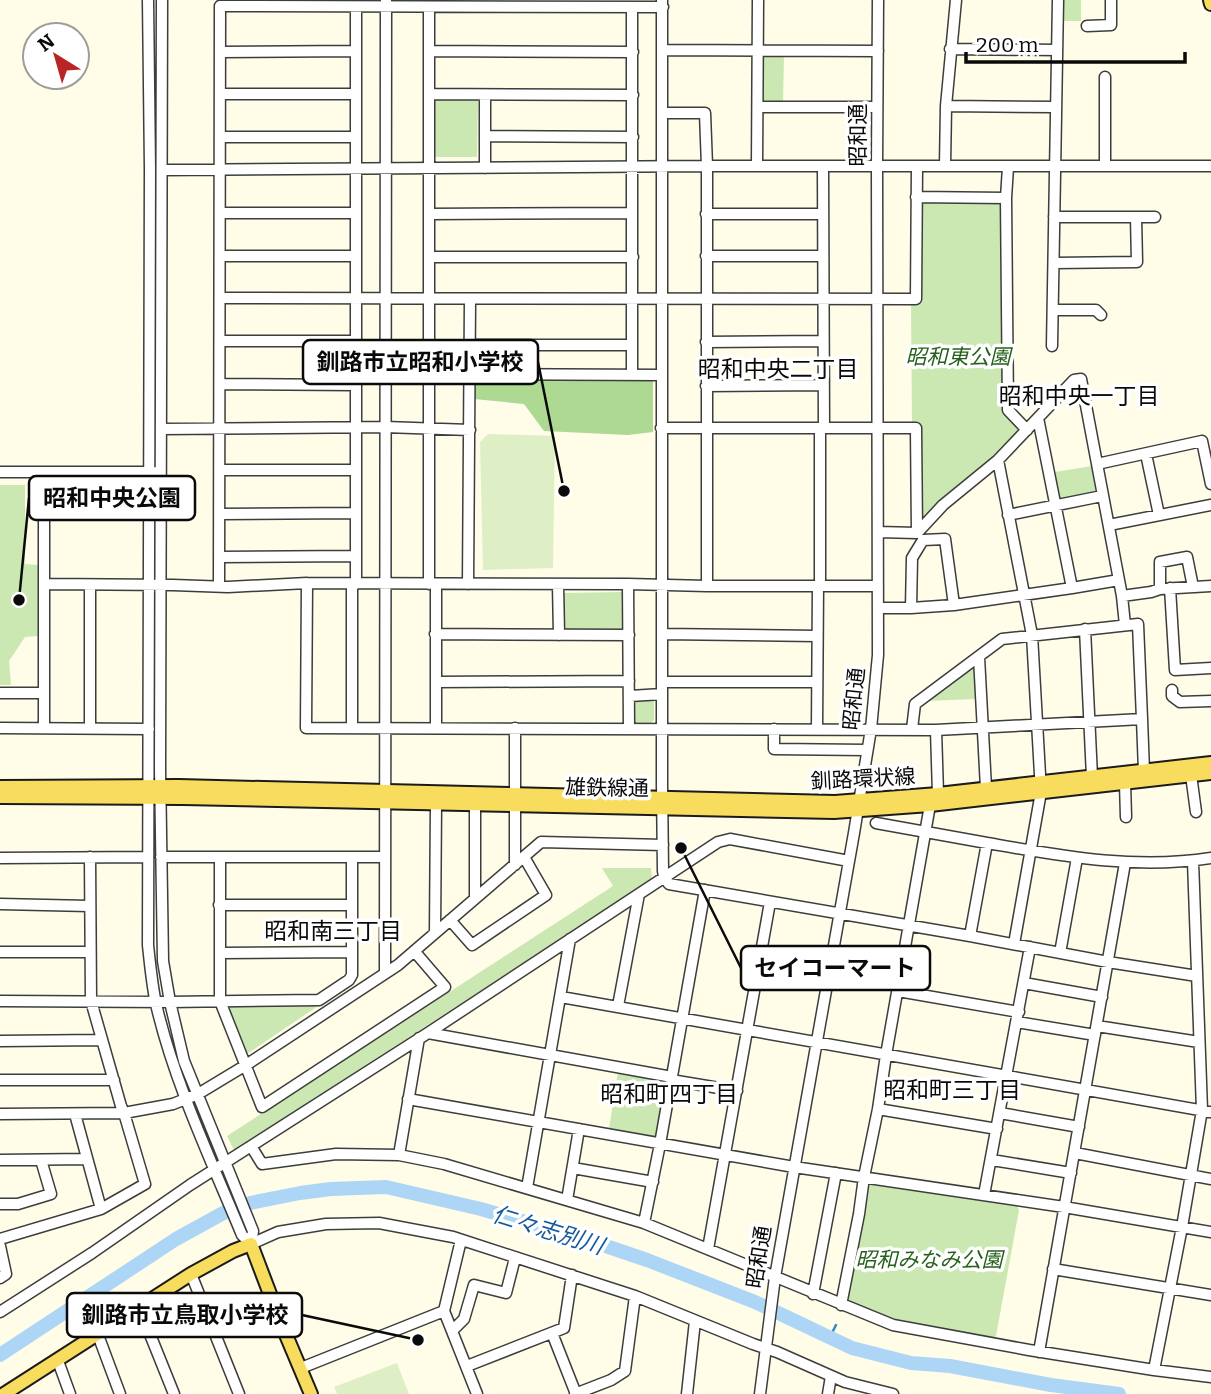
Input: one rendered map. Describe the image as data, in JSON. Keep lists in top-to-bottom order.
{
  "streets": {
    "main road": ["釧路環状線", "雄鉄線通"],
    "street": ["昭和通"]
  },
  "crossings": [
    ["昭和通", "雄鉄線通"],
    ["釧路環状線", "雄鉄線通"]
  ],
  "districts": [
    "昭和中央二丁目",
    "昭和中央一丁目",
    "昭和南三丁目",
    "昭和町三丁目",
    "昭和町四丁目"
  ],
  "water": ["仁々志別川"],
  "parks": ["昭和東公園", "昭和みなみ公園"],
  "places": [
    "釧路市立昭和小学校",
    "昭和中央公園",
    "セイコーマート",
    "釧路市立鳥取小学校"
  ],
  "scale_bar": "200 m",
  "north": "top left"
}
